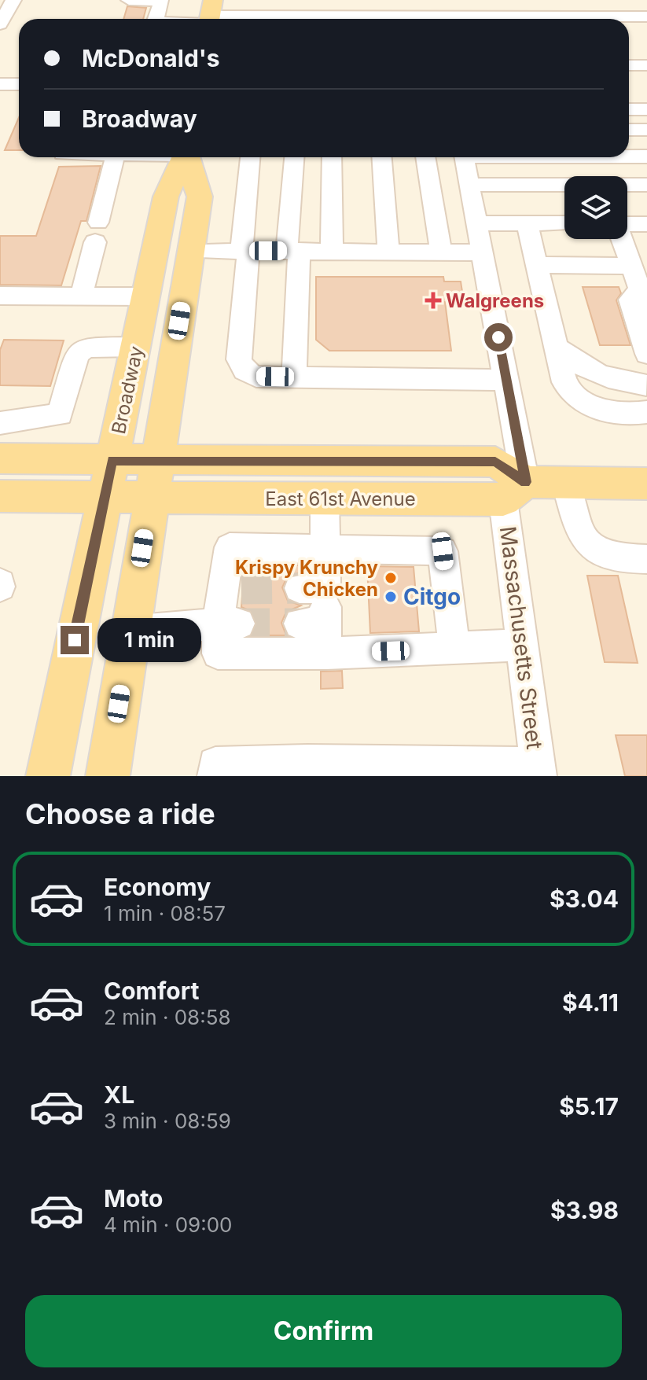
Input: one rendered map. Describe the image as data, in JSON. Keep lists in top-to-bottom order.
{
  "streets": {
    "main road": ["Broadway", "East 61st Avenue"],
    "street": ["Massachusetts Street"]
  },
  "crossings": [
    ["Broadway", "East 61st Avenue"],
    ["East 61st Avenue", "Massachusetts Street"]
  ],
  "places": {
    "health": ["Walgreens"],
    "other": ["Krispy Krunchy Chicken", "Citgo"]
  },
  "page": {
    "banner": ["McDonald's", "Broadway"],
    "bubble": "1 min",
    "heading": "Choose a ride",
    "list": [
      {
        "name": "Economy",
        "note": "1 min · 08:57",
        "value": "$3.04"
      },
      {
        "name": "Comfort",
        "note": "2 min · 08:58",
        "value": "$4.11"
      },
      {
        "name": "XL",
        "note": "3 min · 08:59",
        "value": "$5.17"
      },
      {
        "name": "Moto",
        "note": "4 min · 09:00",
        "value": "$3.98"
      }
    ],
    "buttons": "Confirm"
  }
}
